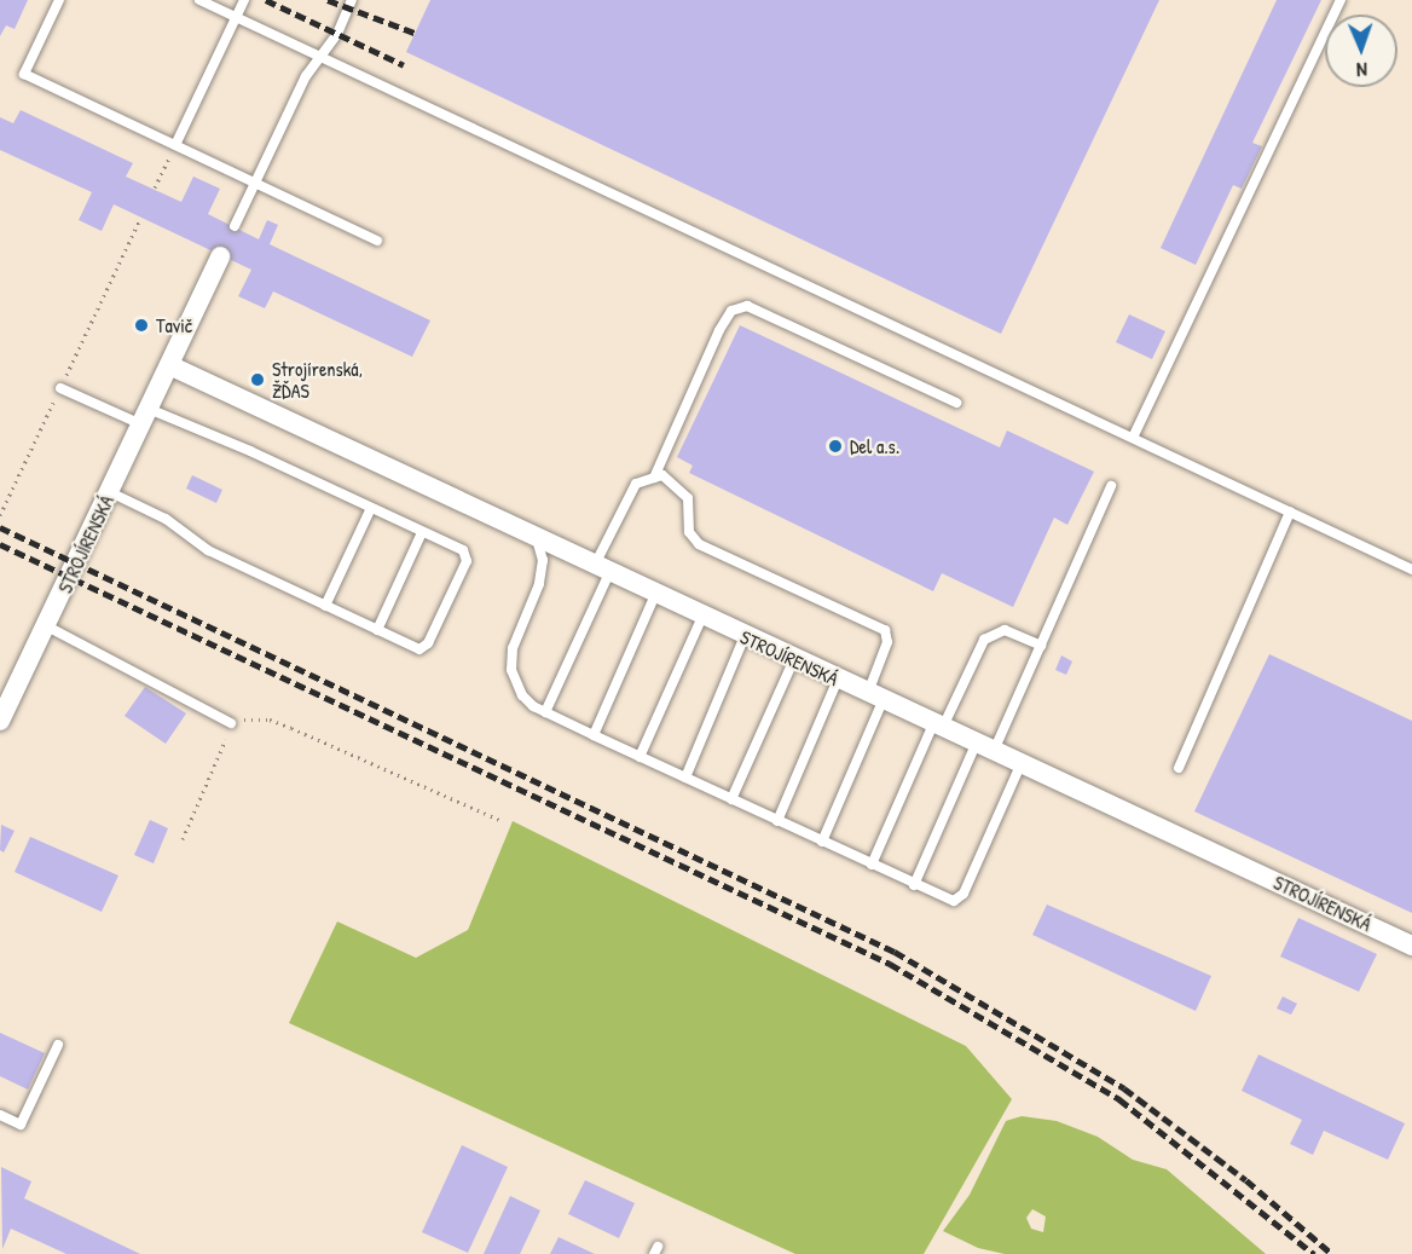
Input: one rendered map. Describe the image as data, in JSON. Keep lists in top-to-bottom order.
{
  "streets": {
    "street": ["STROJÍRENSKÁ"]
  },
  "places": ["Tavič", "Strojírenská, ŽĎAS", "Del a.s."],
  "north": "bottom"
}
